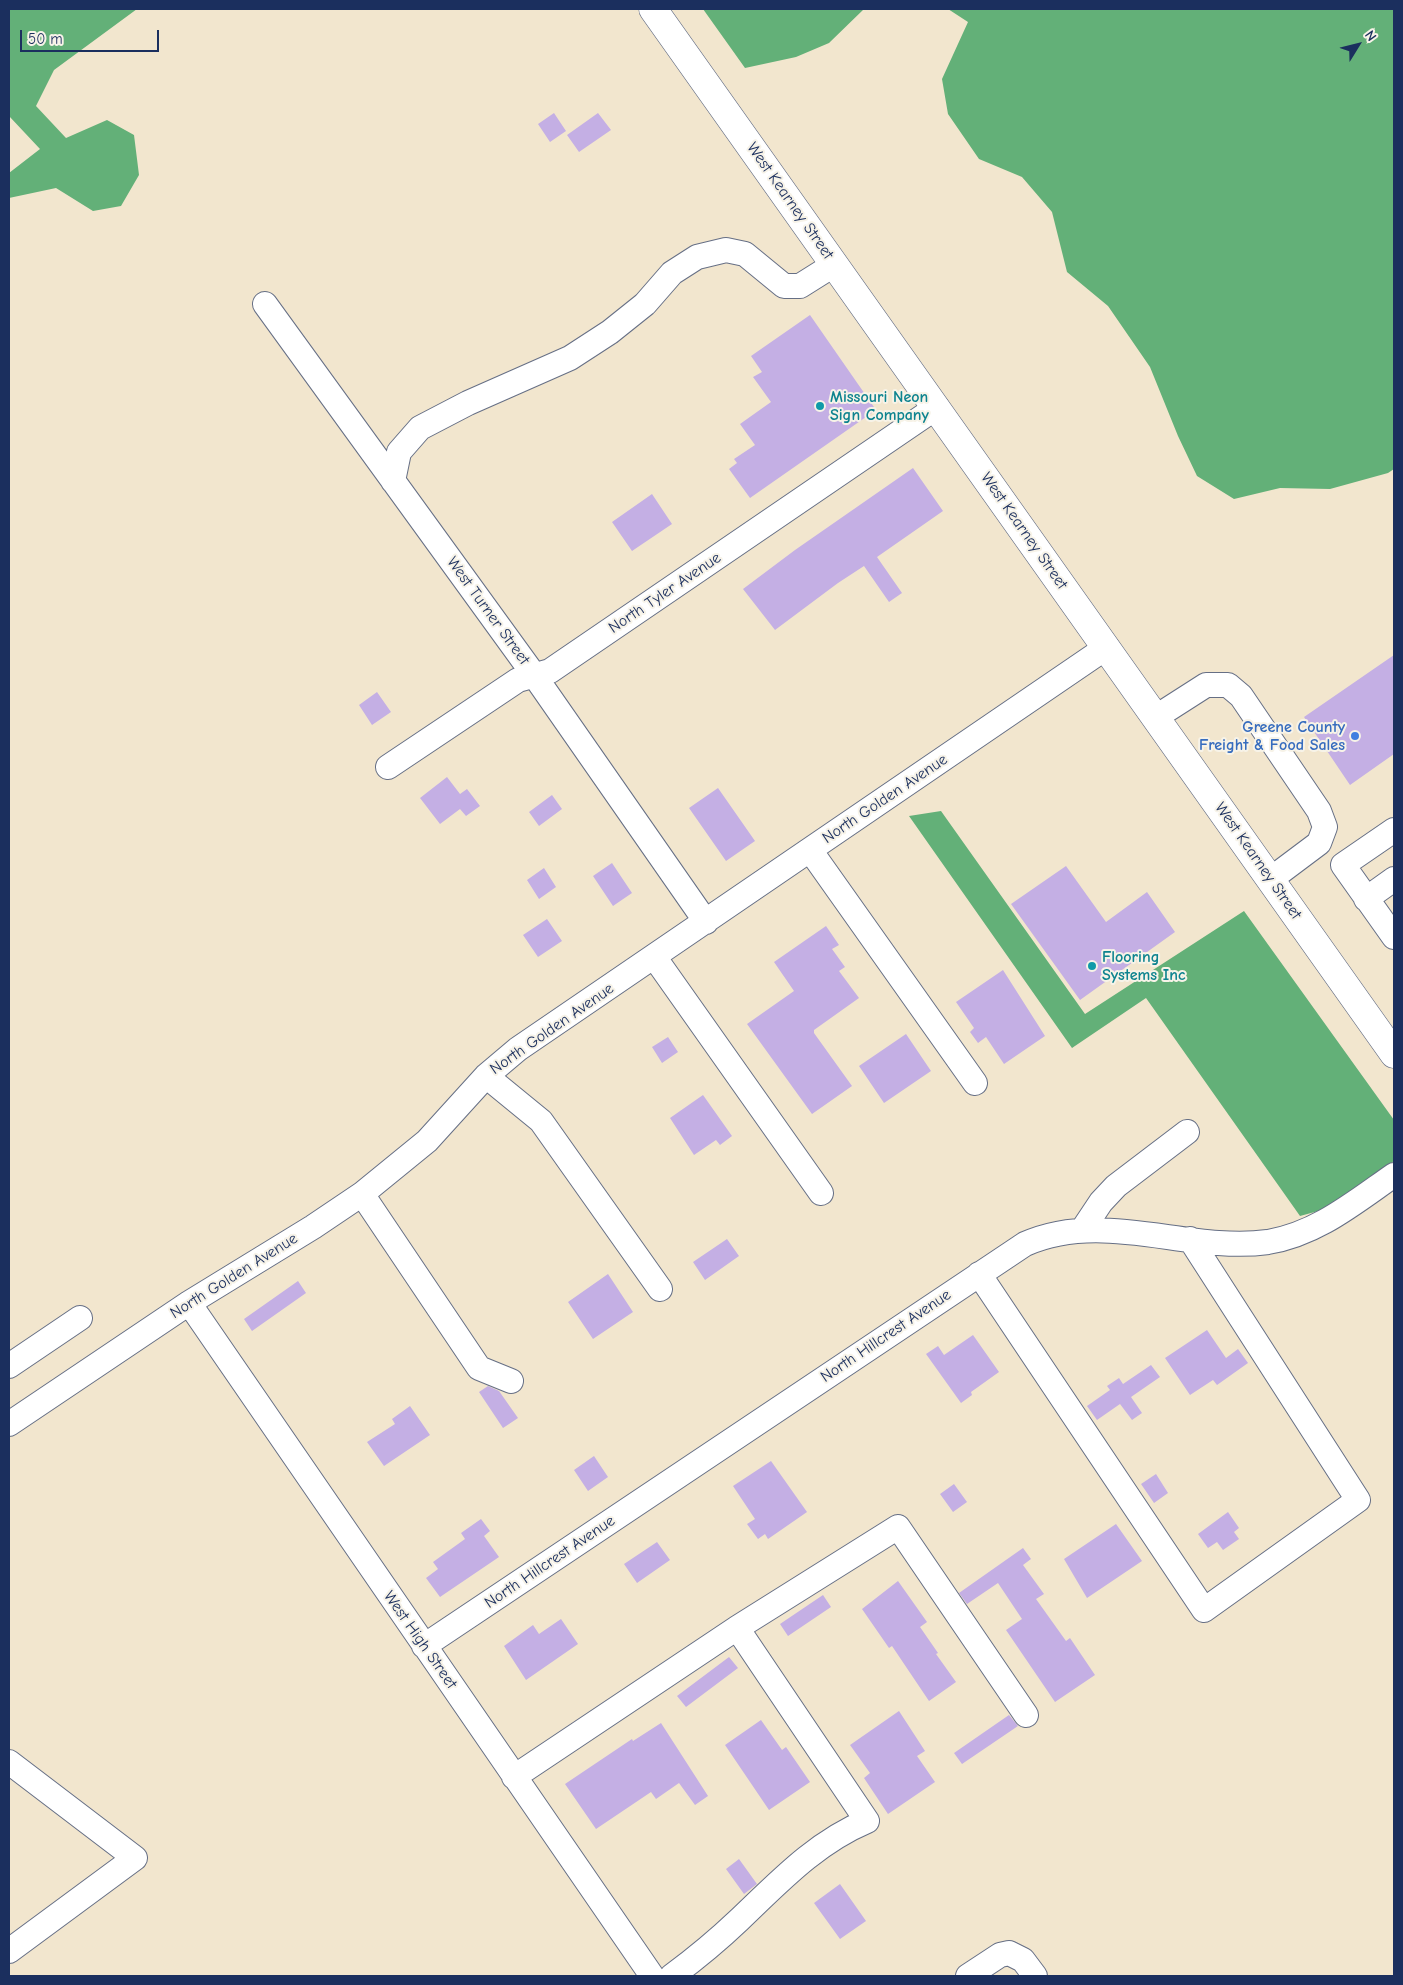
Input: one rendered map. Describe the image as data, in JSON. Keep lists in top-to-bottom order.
{
  "streets": {
    "main road": ["West Kearney Street"],
    "street": [
      "North Tyler Avenue",
      "West Turner Street",
      "North Golden Avenue",
      "North Hillcrest Avenue",
      "West High Street"
    ]
  },
  "crossings": [
    ["West Kearney Street", "North Tyler Avenue"],
    ["West Kearney Street", "North Golden Avenue"],
    ["North Tyler Avenue", "West Turner Street"],
    ["West Turner Street", "North Golden Avenue"],
    ["North Golden Avenue", "West High Street"],
    ["North Hillcrest Avenue", "West High Street"]
  ],
  "places": ["Missouri Neon Sign Company", "Greene County Freight & Food Sales", "Flooring Systems Inc"],
  "scale_bar": "50 m",
  "north": "top right"
}
